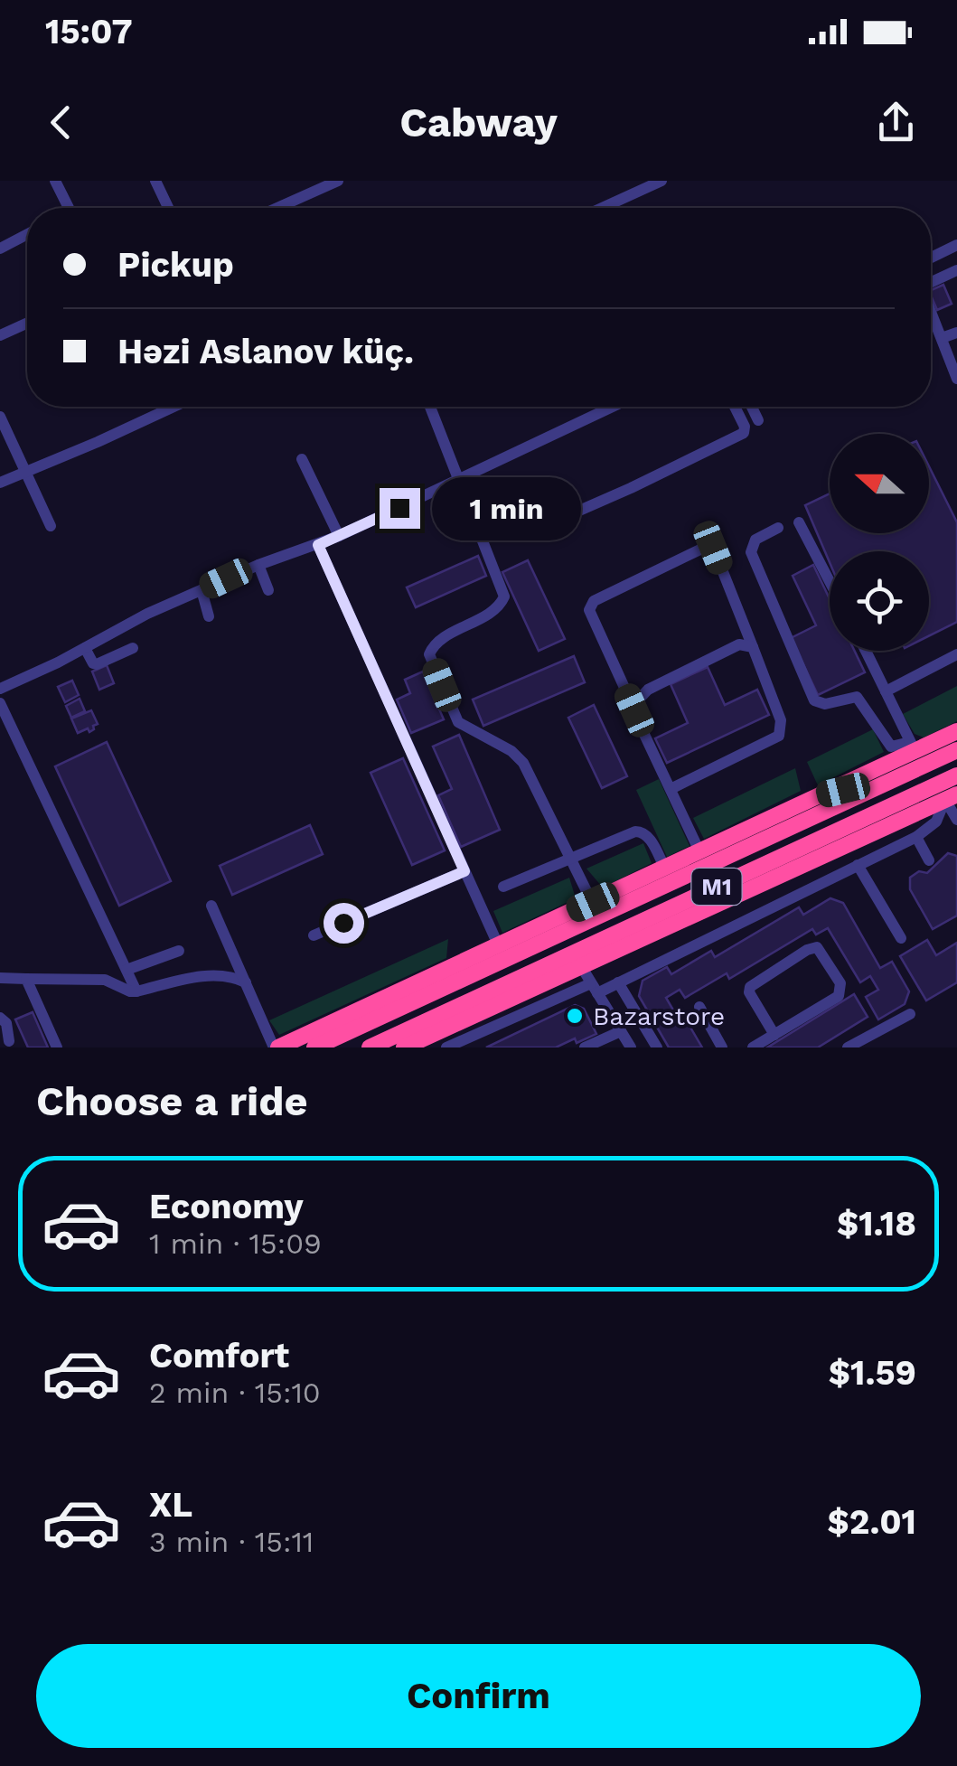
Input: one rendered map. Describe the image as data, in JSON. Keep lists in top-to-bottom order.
{
  "streets": {
    "highway": ["M1"]
  },
  "places": ["Bazarstore"],
  "north": "left",
  "page": {
    "status": "15:07",
    "header": "Cabway",
    "banner": ["Pickup", "Həzi Aslanov küç."],
    "bubble": "1 min",
    "heading": "Choose a ride",
    "list": [
      {
        "name": "Economy",
        "note": "1 min · 15:09",
        "value": "$1.18"
      },
      {
        "name": "Comfort",
        "note": "2 min · 15:10",
        "value": "$1.59"
      },
      {
        "name": "XL",
        "note": "3 min · 15:11",
        "value": "$2.01"
      }
    ],
    "buttons": "Confirm"
  }
}
